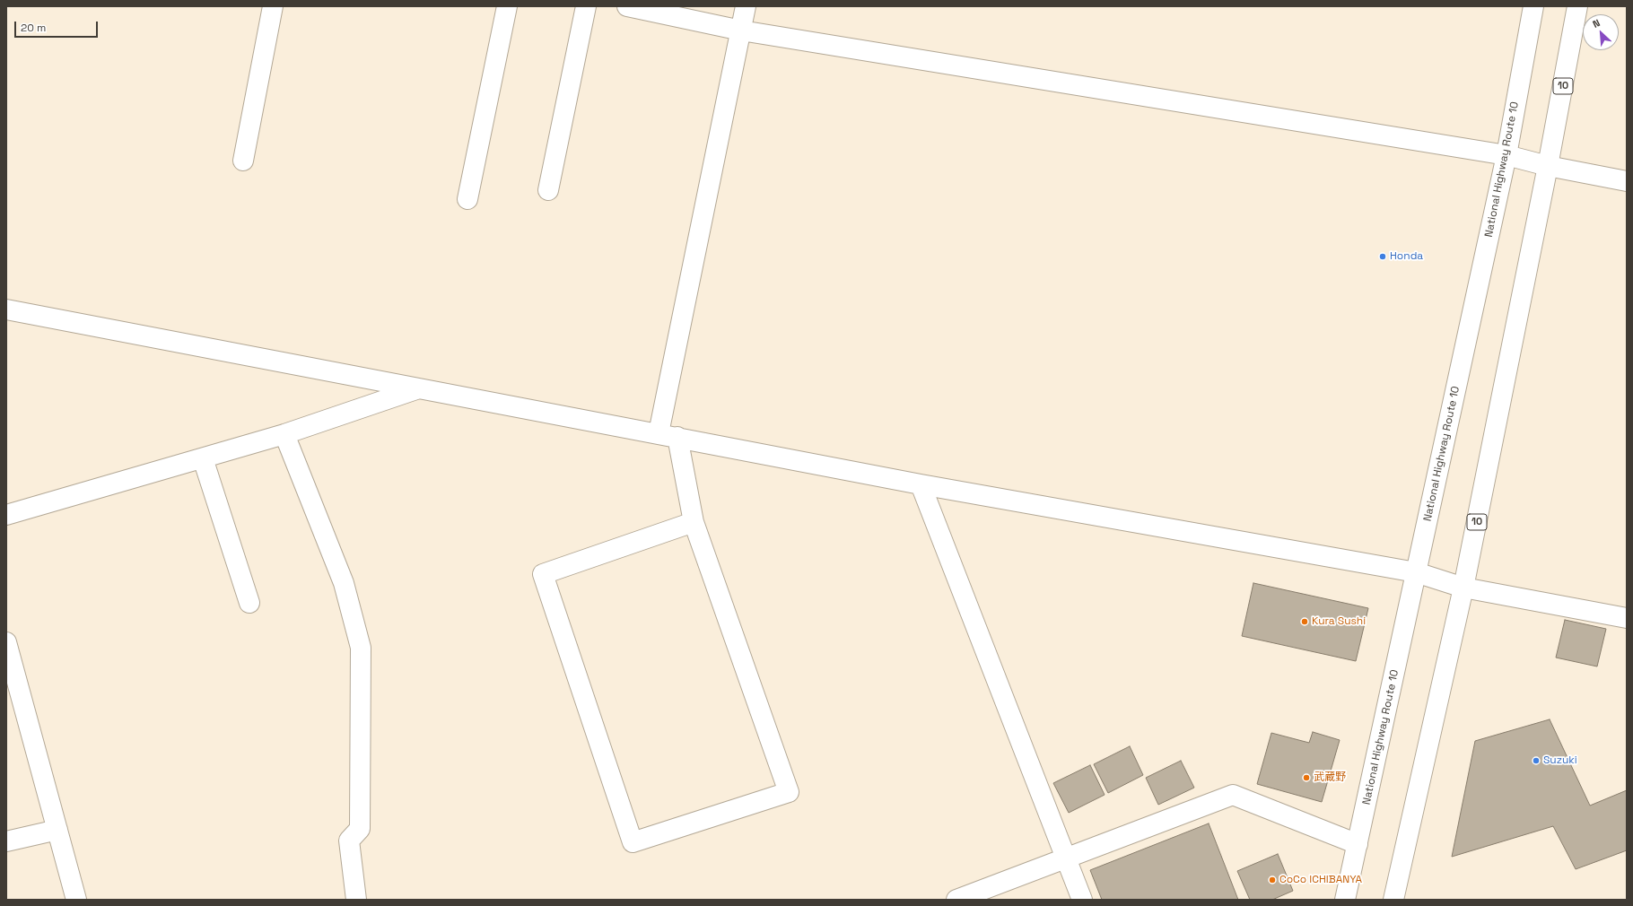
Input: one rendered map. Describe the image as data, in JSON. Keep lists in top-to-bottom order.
{
  "streets": {
    "main road": ["10", "National Highway Route 10"]
  },
  "places": [
    "Honda",
    "Kura Sushi",
    "Suzuki",
    "武蔵野",
    "CoCo ICHIBANYA"
  ],
  "scale_bar": "20 m",
  "north": "top left"
}
